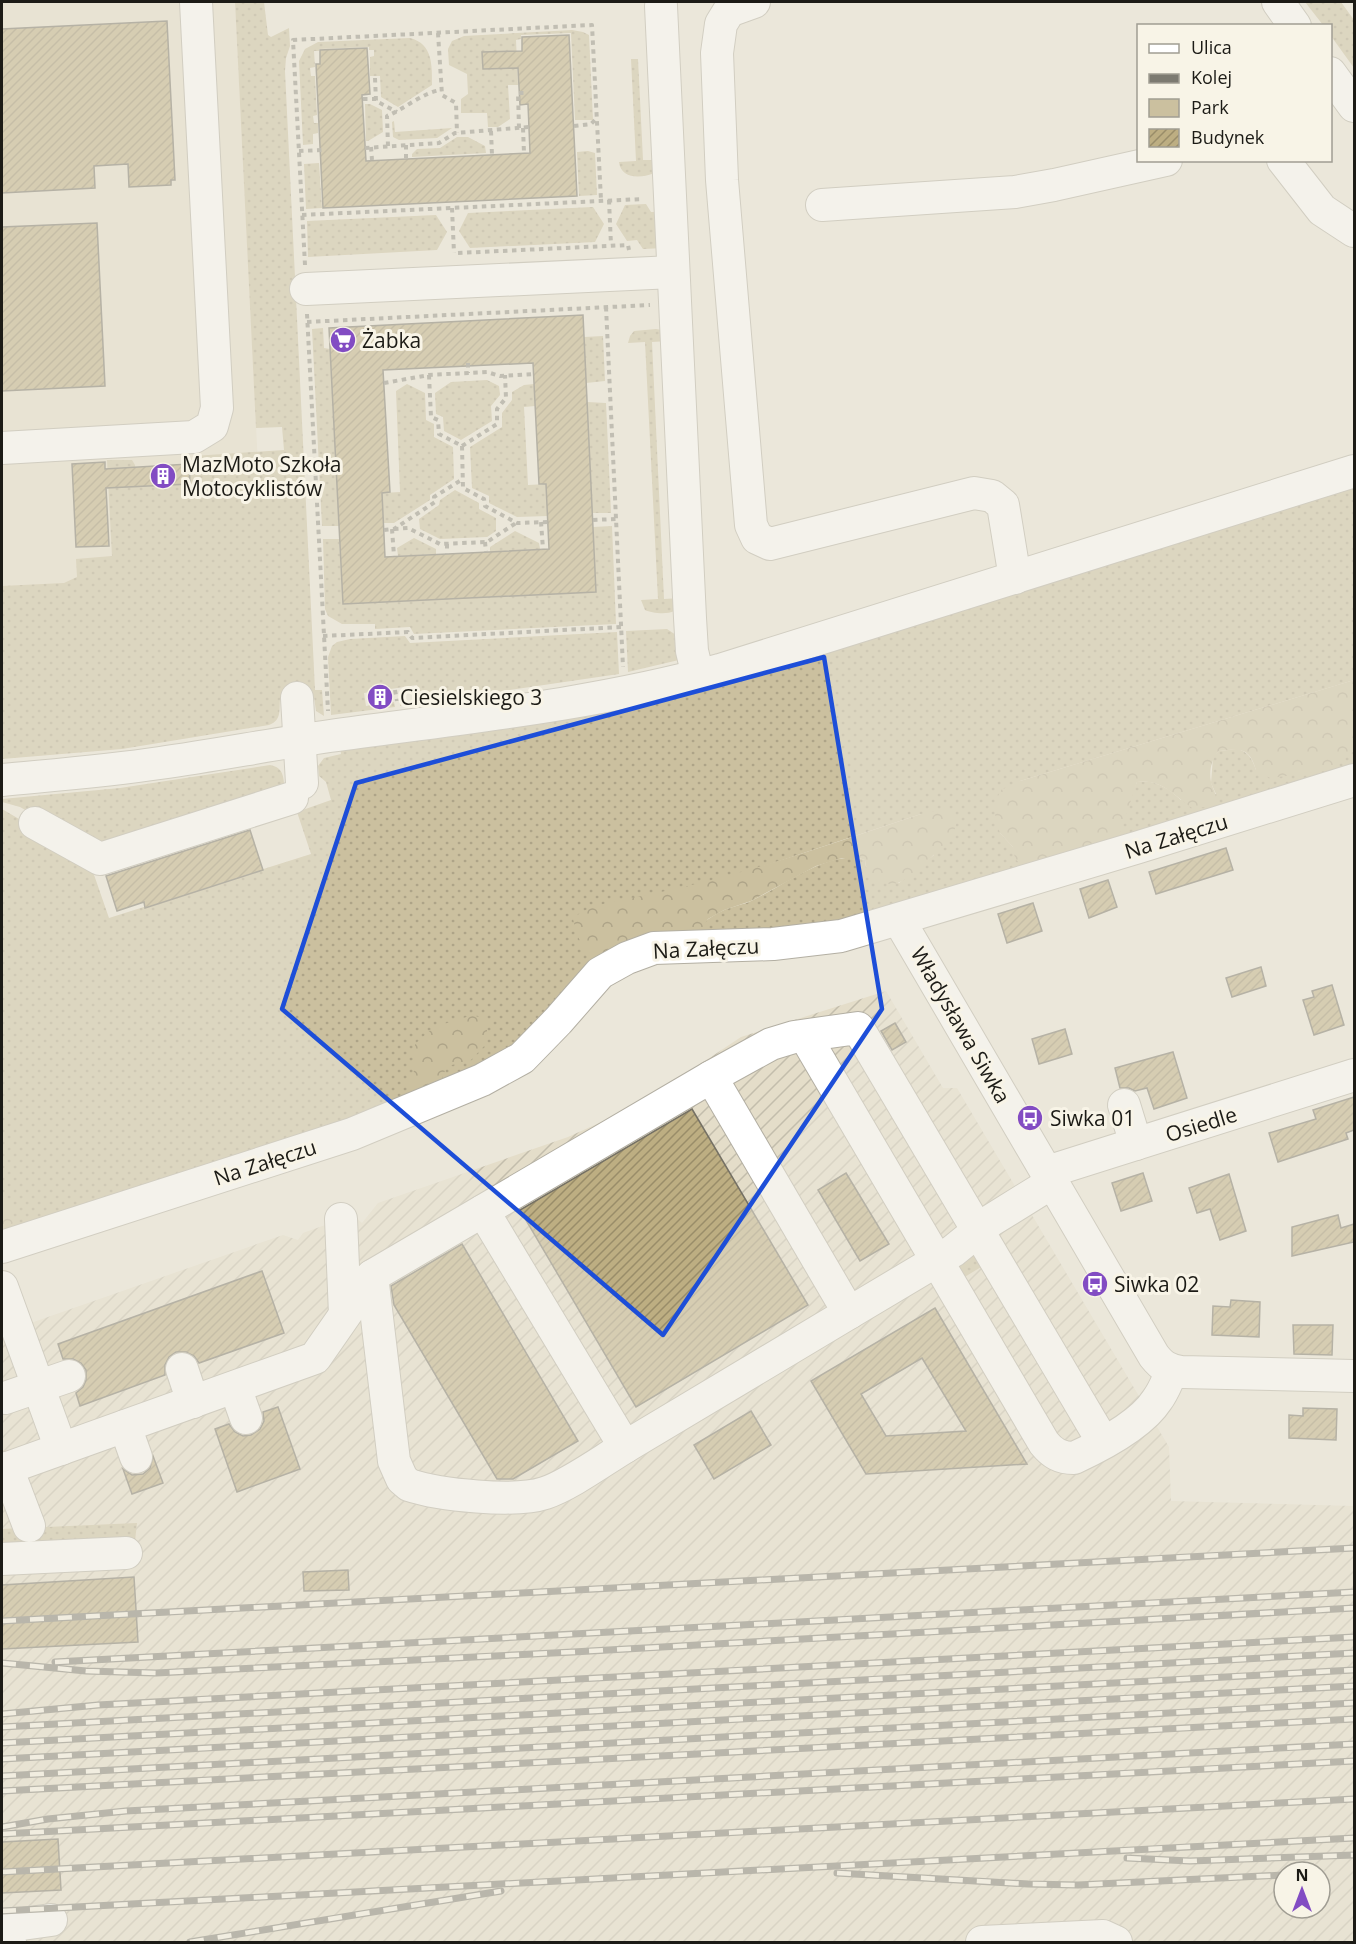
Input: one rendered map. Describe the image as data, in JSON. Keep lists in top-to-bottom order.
{
  "streets": {
    "street": ["Na Załęczu", "Władysława Siwka", "Osiedle"]
  },
  "crossings": [
    ["Na Załęczu", "Władysława Siwka"],
    ["Władysława Siwka", "Osiedle"]
  ],
  "places": {
    "supermarket": ["Żabka"],
    "building": ["MazMoto Szkoła Motocyklistów", "Ciesielskiego 3"],
    "bus stop": ["Siwka 01", "Siwka 02"]
  },
  "legend": [
    "Ulica",
    "Kolej",
    "Park",
    "Budynek"
  ],
  "north": "top"
}
